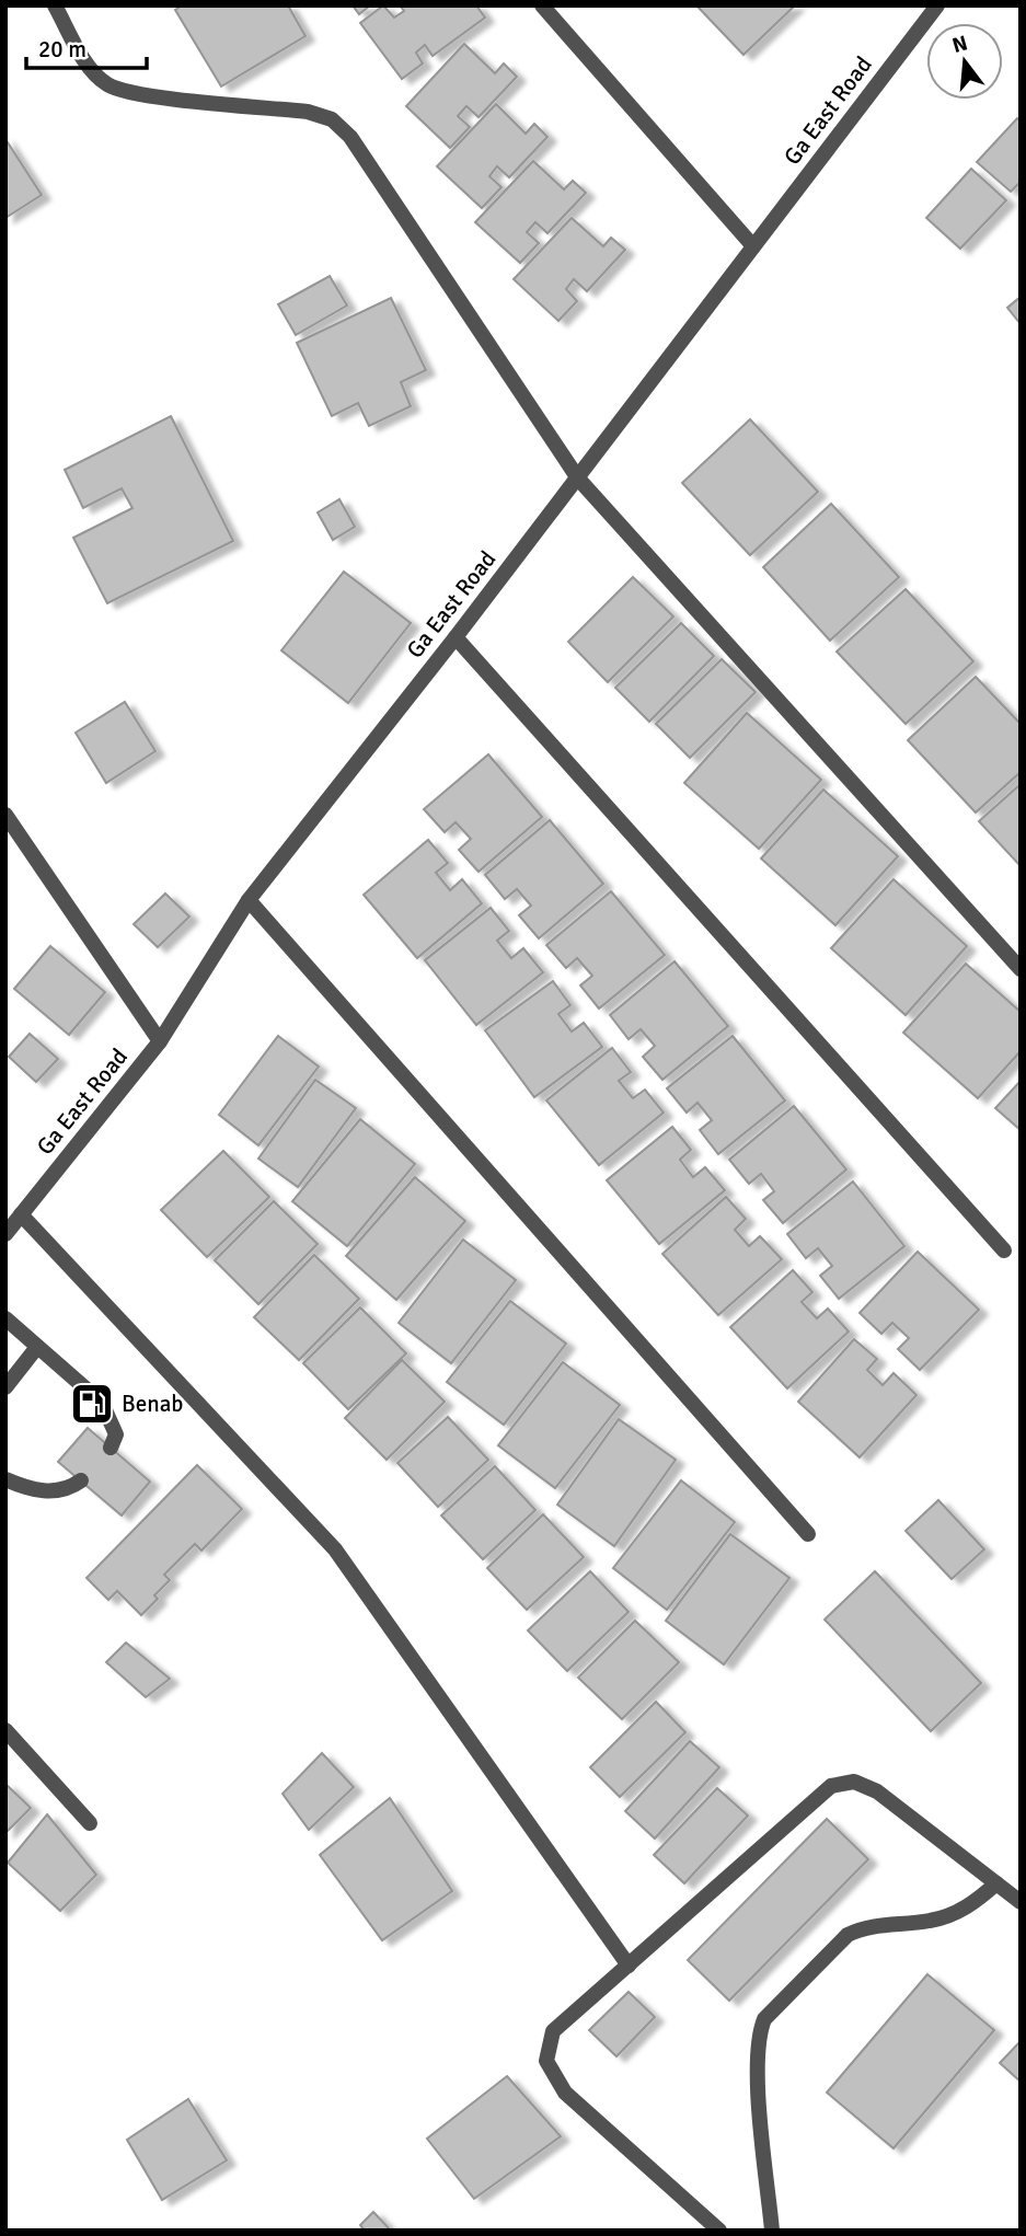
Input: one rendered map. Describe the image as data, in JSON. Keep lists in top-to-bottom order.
{
  "streets": {
    "street": ["Ga East Road"]
  },
  "places": {
    "fuel station": ["Benab"]
  },
  "scale_bar": "20 m",
  "north": "top"
}
